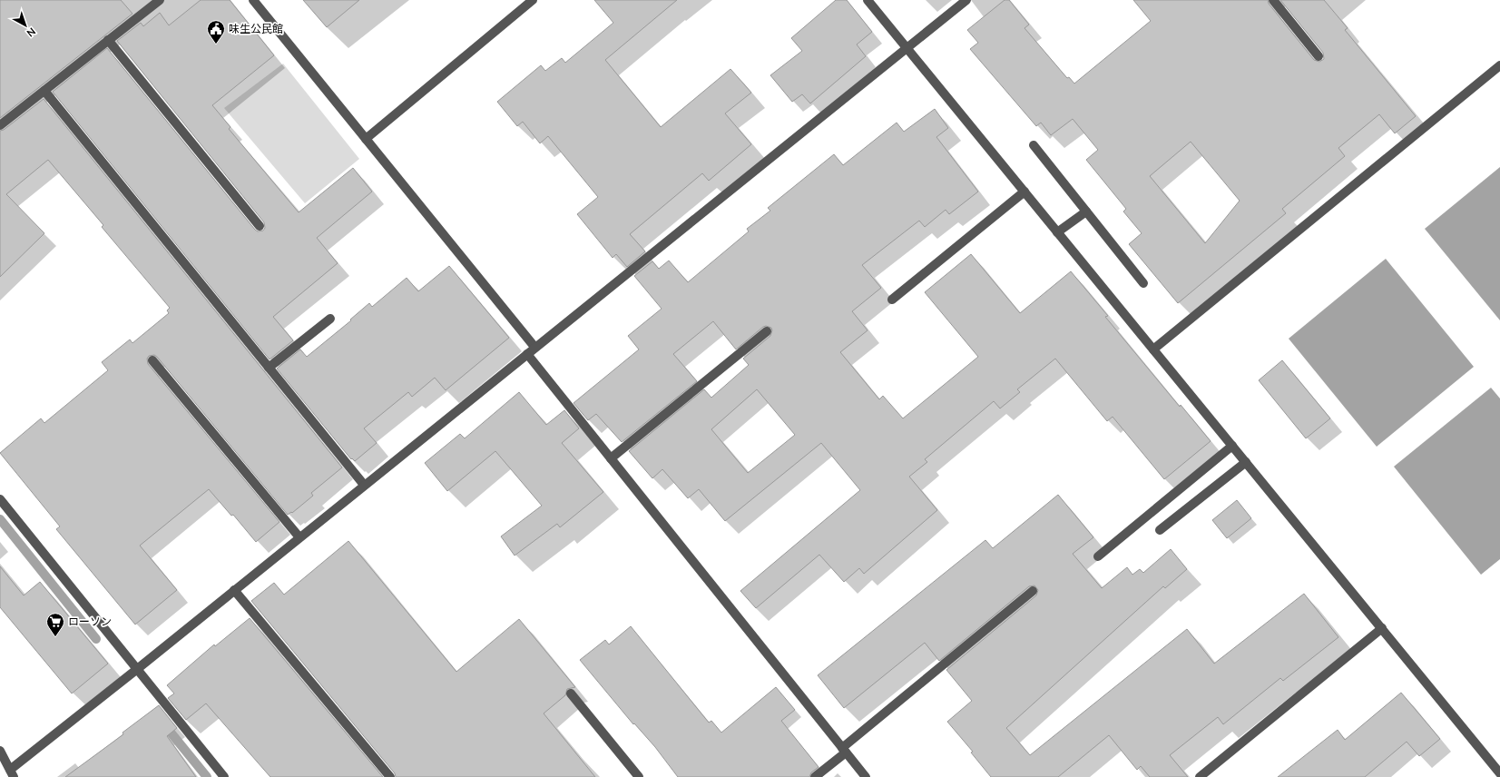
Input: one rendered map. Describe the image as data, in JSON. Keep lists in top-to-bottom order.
{
  "places": {
    "public building": ["味生公民館"],
    "supermarket": ["ローソン"]
  },
  "north": "bottom right"
}
